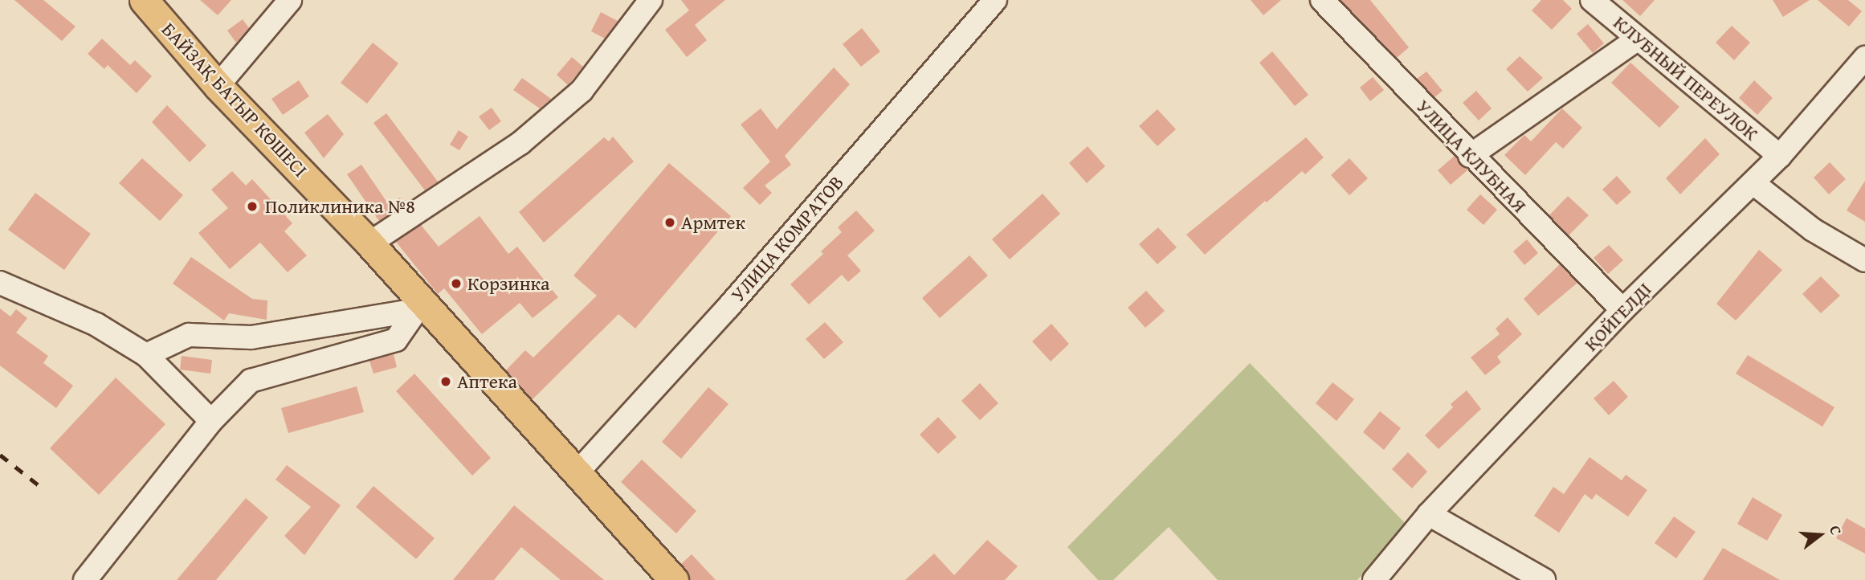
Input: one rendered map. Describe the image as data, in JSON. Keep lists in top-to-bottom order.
{
  "streets": {
    "main road": ["БАЙЗАҚ БАТЫР КӨШЕСІ"],
    "street": [
      "КЛУБНЫЙ ПЕРЕУЛОК",
      "УЛИЦА КЛУБНАЯ",
      "УЛИЦА КОМРАТОВ",
      "ҚОЙГЕЛДІ"
    ]
  },
  "crossings": [
    ["КЛУБНЫЙ ПЕРЕУЛОК", "ҚОЙГЕЛДІ"],
    ["БАЙЗАҚ БАТЫР КӨШЕСІ", "УЛИЦА КОМРАТОВ"],
    ["УЛИЦА КЛУБНАЯ", "ҚОЙГЕЛДІ"]
  ],
  "places": [
    "Поликлиника №8",
    "Армтек",
    "Корзинка",
    "Аптека"
  ],
  "north": "right"
}
